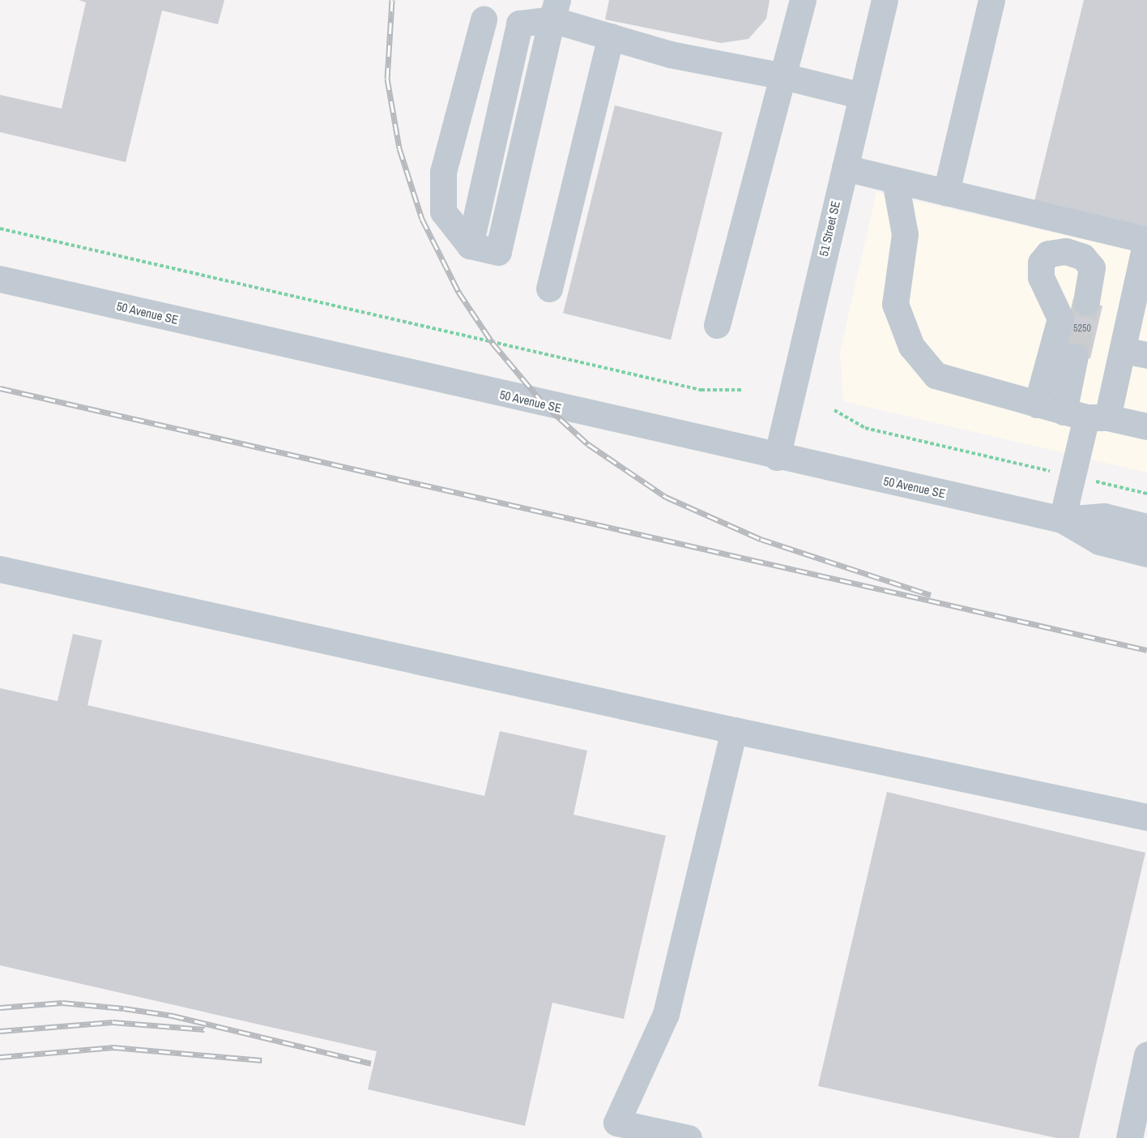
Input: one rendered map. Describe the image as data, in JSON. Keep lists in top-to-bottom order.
{
  "streets": {
    "street": ["51 Street SE", "50 Avenue SE"]
  },
  "crossings": [
    ["51 Street SE", "50 Avenue SE"]
  ],
  "house_numbers": ["5250"]
}
